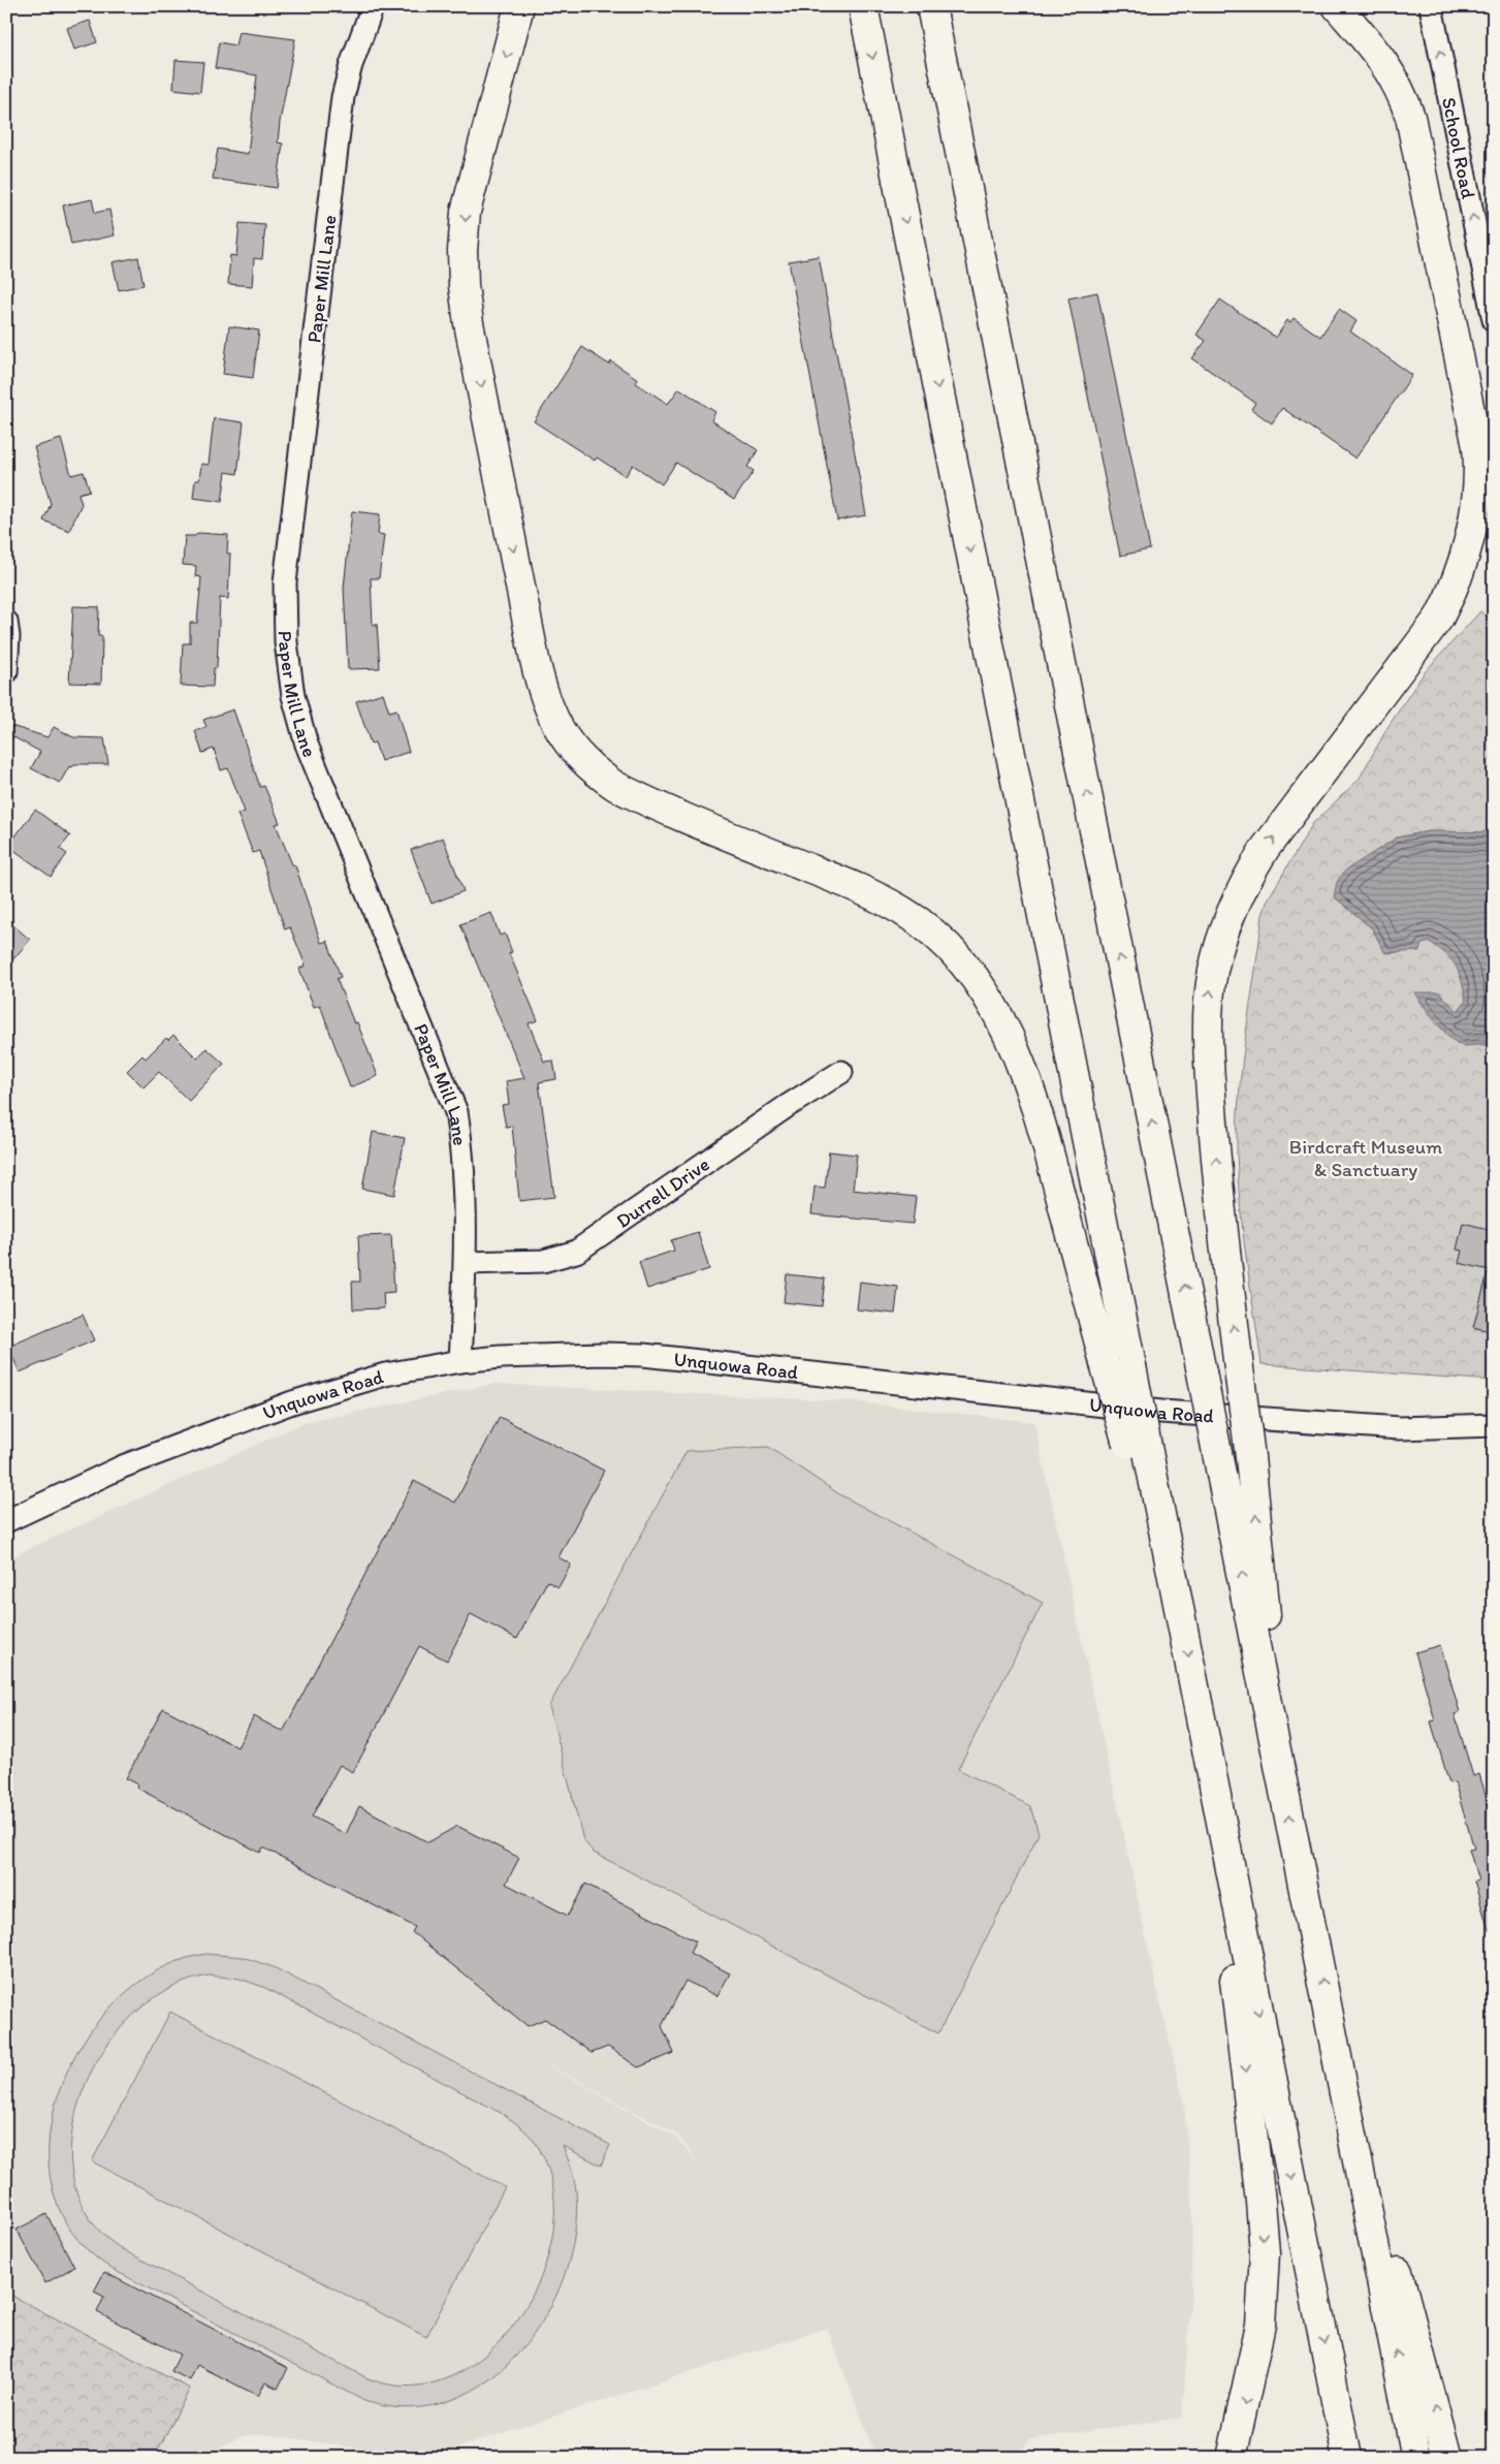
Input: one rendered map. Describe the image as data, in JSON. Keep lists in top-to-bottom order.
{
  "streets": {
    "street": [
      "School Road",
      "Paper Mill Lane",
      "Durrell Drive",
      "Unquowa Road"
    ]
  },
  "crossings": [
    ["Paper Mill Lane", "Durrell Drive"],
    ["Paper Mill Lane", "Unquowa Road"]
  ],
  "one_way": ["School Road"],
  "parks": ["Birdcraft Museum & Sanctuary"]
}
